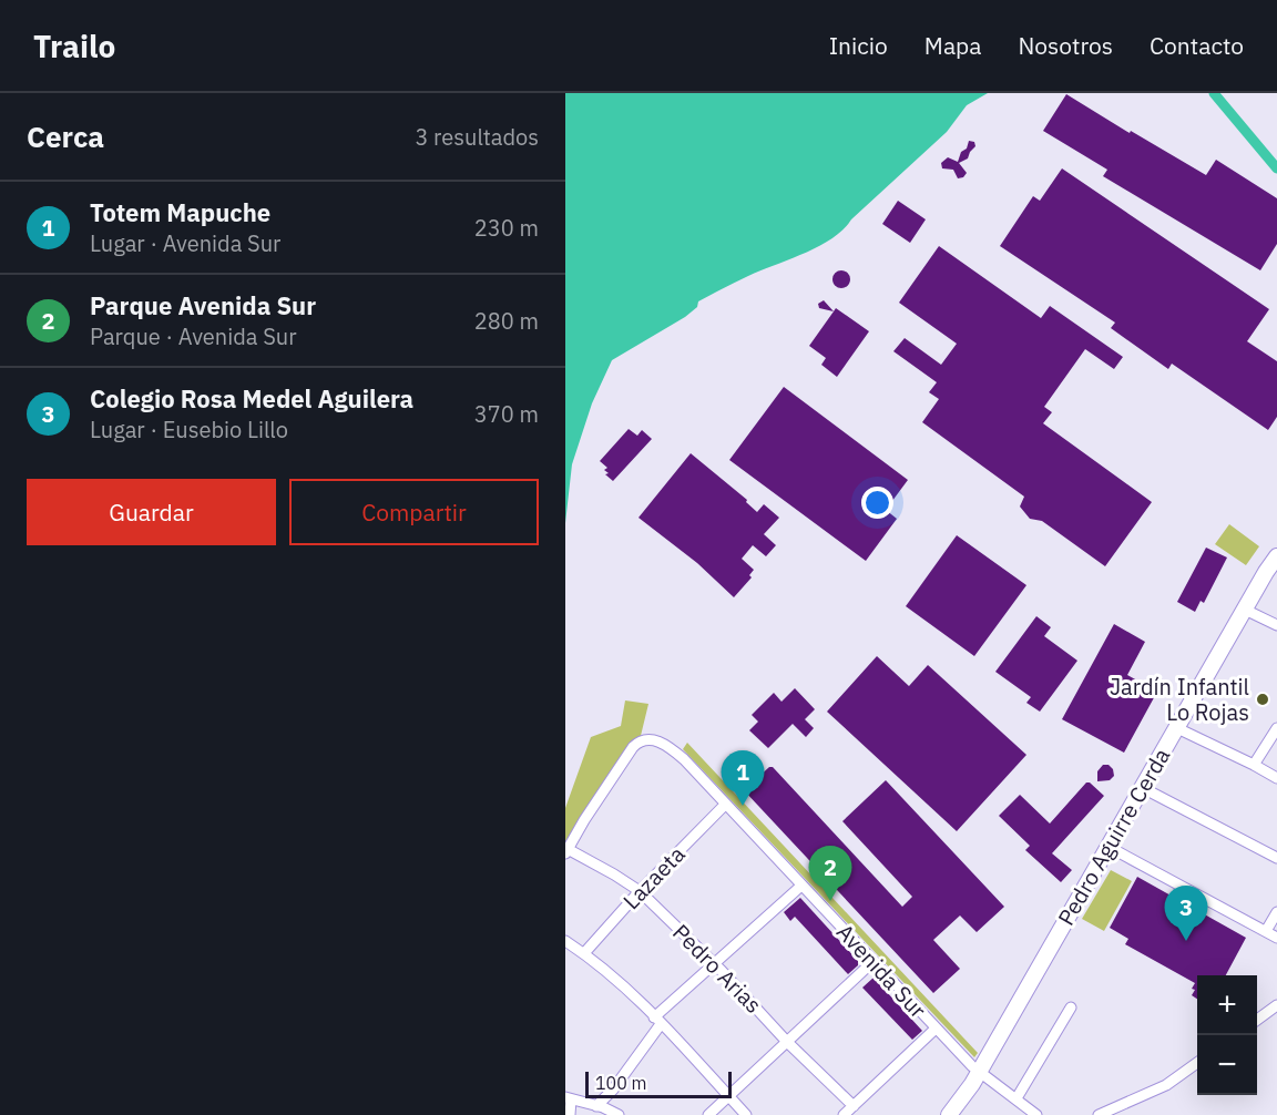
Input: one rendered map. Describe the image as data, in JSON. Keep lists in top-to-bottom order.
{
  "streets": {
    "street": [
      "Pedro Aguirre Cerda",
      "Lazaeta",
      "Pedro Arias",
      "Avenida Sur"
    ]
  },
  "crossings": [
    ["Pedro Aguirre Cerda", "Avenida Sur"],
    ["Lazaeta", "Pedro Arias"],
    ["Lazaeta", "Avenida Sur"],
    ["Pedro Arias", "Avenida Sur"]
  ],
  "places": ["Jardín Infantil Lo Rojas"],
  "scale_bar": "100 m",
  "page": {
    "header": "Trailo",
    "nav": [
      "Inicio",
      "Mapa",
      "Nosotros",
      "Contacto"
    ],
    "heading": ["Cerca", "3 resultados"],
    "list": [
      {
        "mark": "1",
        "name": "Totem Mapuche",
        "note": "Lugar · Avenida Sur",
        "value": "230 m"
      },
      {
        "mark": "2",
        "name": "Parque Avenida Sur",
        "note": "Parque · Avenida Sur",
        "value": "280 m"
      },
      {
        "mark": "3",
        "name": "Colegio Rosa Medel Aguilera",
        "note": "Lugar · Eusebio Lillo",
        "value": "370 m"
      }
    ],
    "buttons": ["Guardar", "Compartir"],
    "pins": ["1", "2", "3"],
    "map_buttons": ["+", "−"],
    "scale": "100 m"
  }
}
